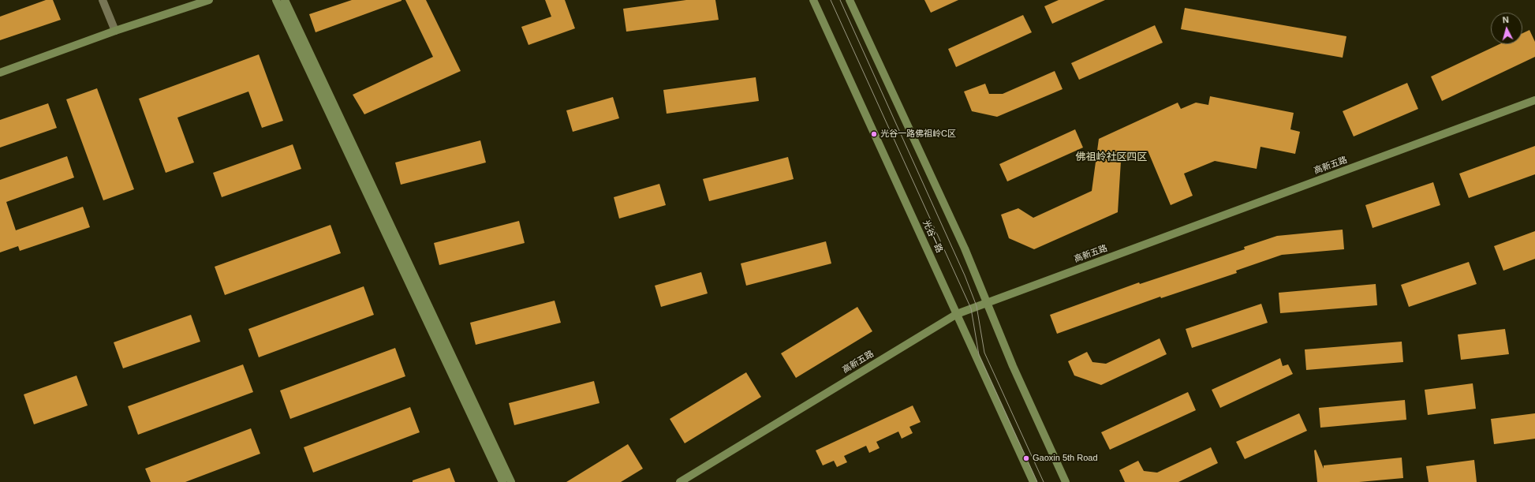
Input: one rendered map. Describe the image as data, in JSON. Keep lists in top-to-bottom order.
{
  "streets": {
    "main road": ["高新五路", "光谷一路"]
  },
  "crossings": [
    ["高新五路", "光谷一路"]
  ],
  "districts": ["佛祖岭社区四区"],
  "places": ["光谷一路佛祖岭C区", "Gaoxin 5th Road"],
  "north": "top"
}
